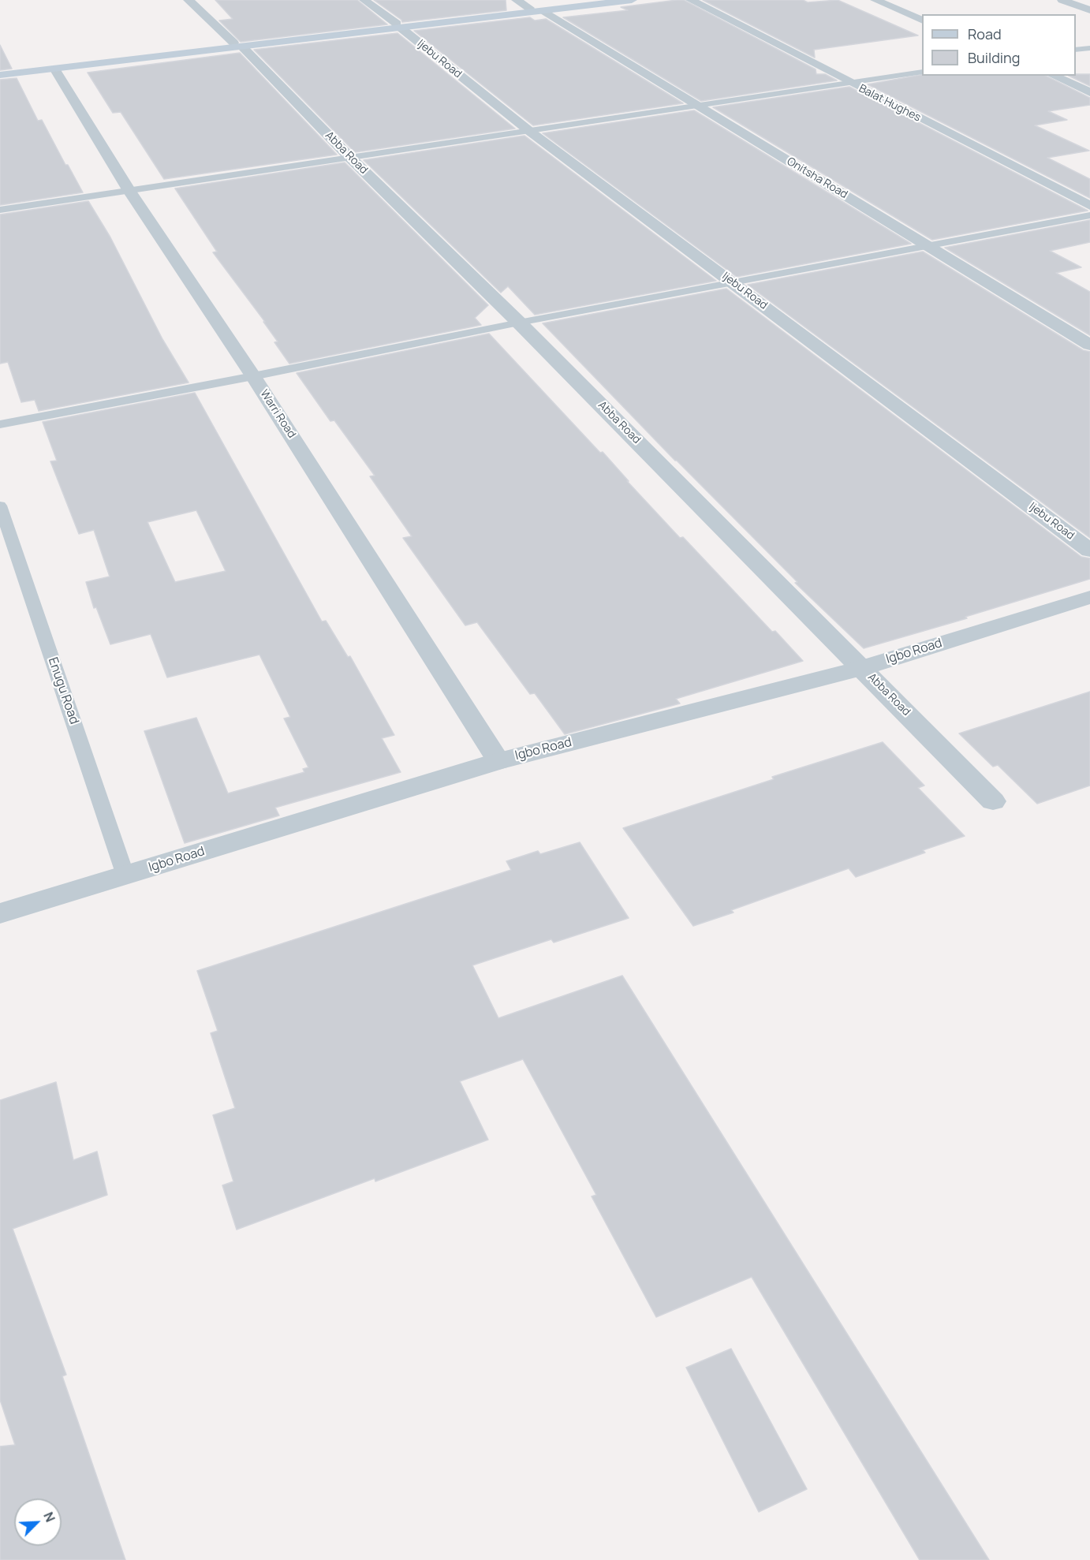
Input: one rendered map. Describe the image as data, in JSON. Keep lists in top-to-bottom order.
{
  "streets": {
    "street": [
      "Ijebu Road",
      "Balat Hughes",
      "Abba Road",
      "Onitsha Road",
      "Warri Road",
      "Igbo Road"
    ],
    "lane": ["Enugu Road"]
  },
  "crossings": [
    ["Abba Road", "Igbo Road"],
    ["Warri Road", "Igbo Road"],
    ["Igbo Road", "Enugu Road"]
  ],
  "legend": ["Road", "Building"],
  "north": "top right"
}
